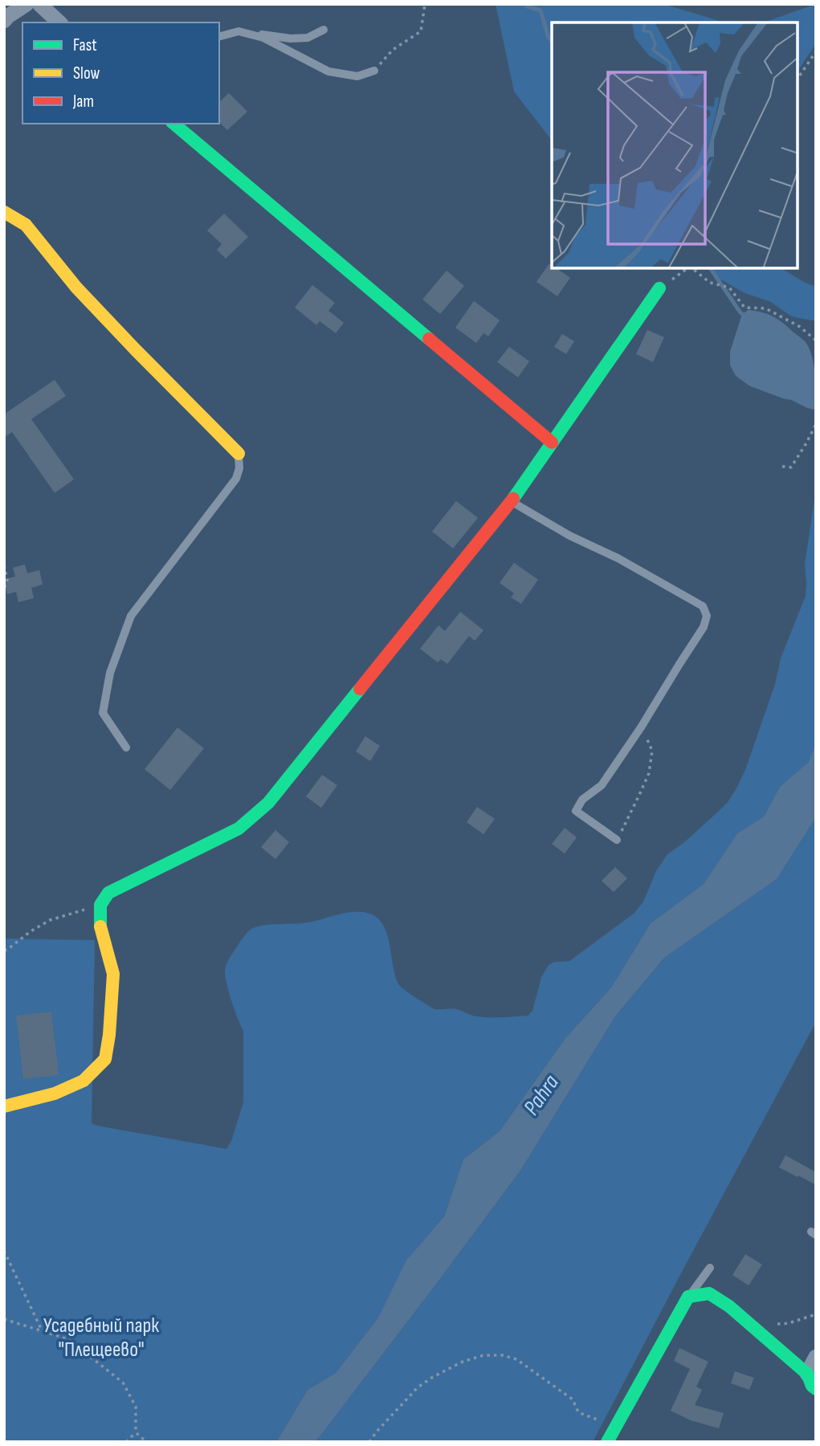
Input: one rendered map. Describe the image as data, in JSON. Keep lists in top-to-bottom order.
{
  "water": ["Pahra"],
  "parks": ["Усадебный парк \"Плещеево\""],
  "legend": ["Fast", "Slow", "Jam"]
}
